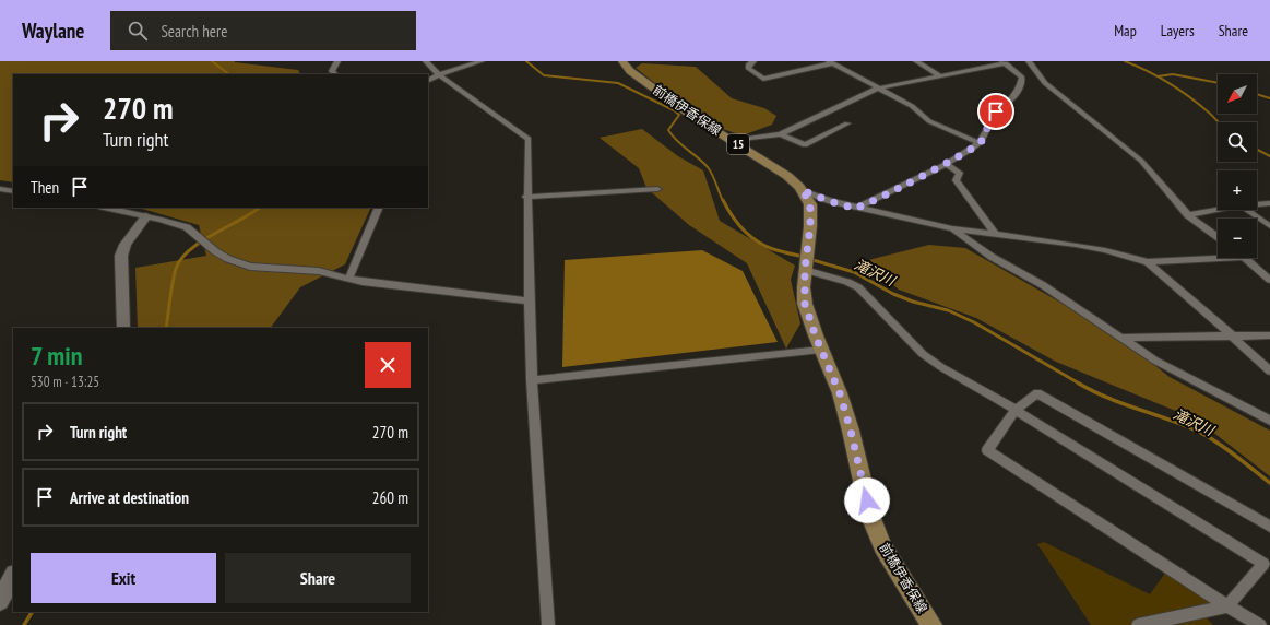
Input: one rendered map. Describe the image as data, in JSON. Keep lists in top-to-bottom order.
{
  "streets": {
    "main road": ["前橋伊香保線", "15"]
  },
  "water": ["滝沢川"],
  "north": "bottom left",
  "page": {
    "header": "Waylane",
    "search": "Search here",
    "nav": ["Map", "Layers", "Share"],
    "map_buttons": ["+", "−"],
    "turn": ["270 m", "Turn right"],
    "then": "Then",
    "heading": ["7 min", "530 m · 13:25"],
    "list": [
      {
        "name": "Turn right",
        "value": "270 m"
      },
      {
        "name": "Arrive at destination",
        "value": "260 m"
      }
    ],
    "buttons": ["Exit", "Share"]
  }
}
